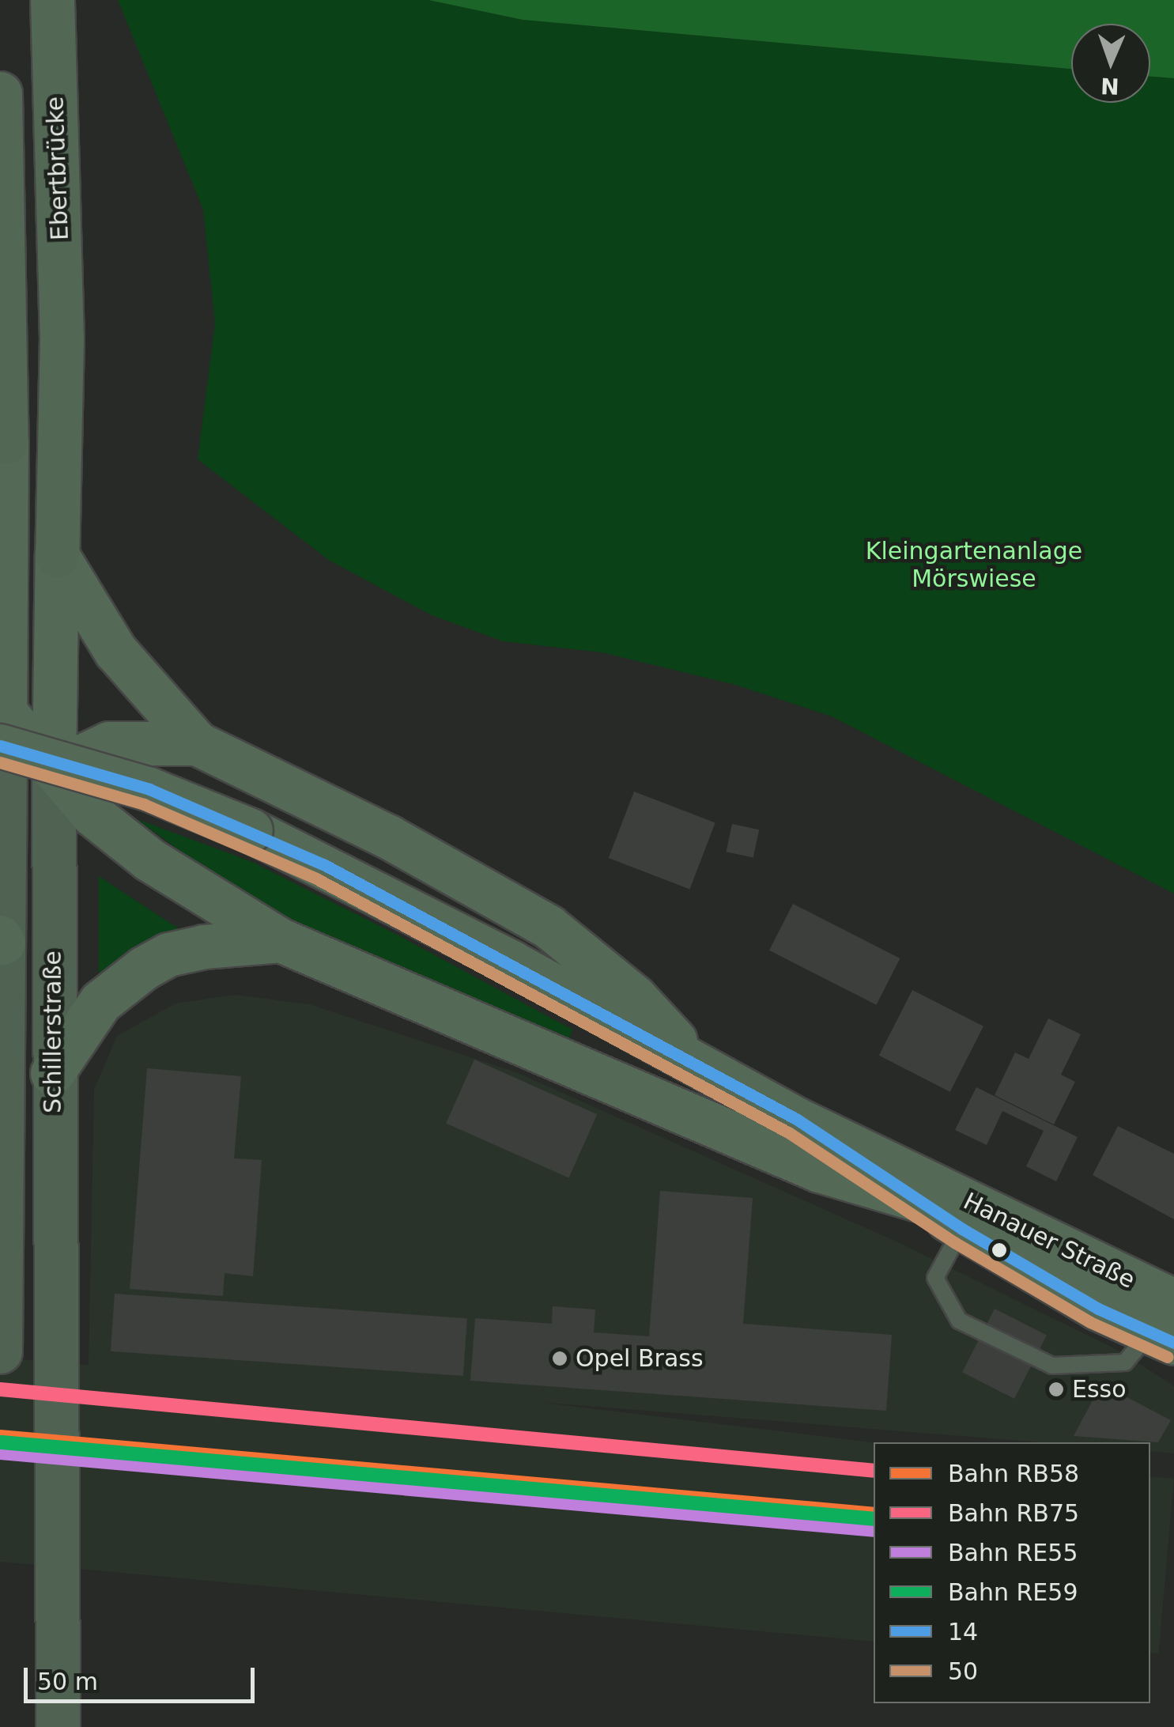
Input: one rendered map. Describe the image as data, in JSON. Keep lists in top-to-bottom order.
{
  "streets": {
    "highway": ["Ebertbrücke", "Schillerstraße"],
    "main road": ["Hanauer Straße"]
  },
  "crossings": [
    ["Ebertbrücke", "Schillerstraße"],
    ["Schillerstraße", "Hanauer Straße"]
  ],
  "parks": ["Kleingartenanlage Mörswiese"],
  "places": ["Opel Brass", "Esso"],
  "lines": [
    "transit line 14",
    "transit line 50",
    "rail line RB75",
    "rail line RB58",
    "rail line RE59",
    "rail line RE55"
  ],
  "legend": [
    "Bahn RB58",
    "Bahn RB75",
    "Bahn RE55",
    "Bahn RE59",
    "14",
    "50"
  ],
  "scale_bar": "50 m",
  "north": "bottom"
}
